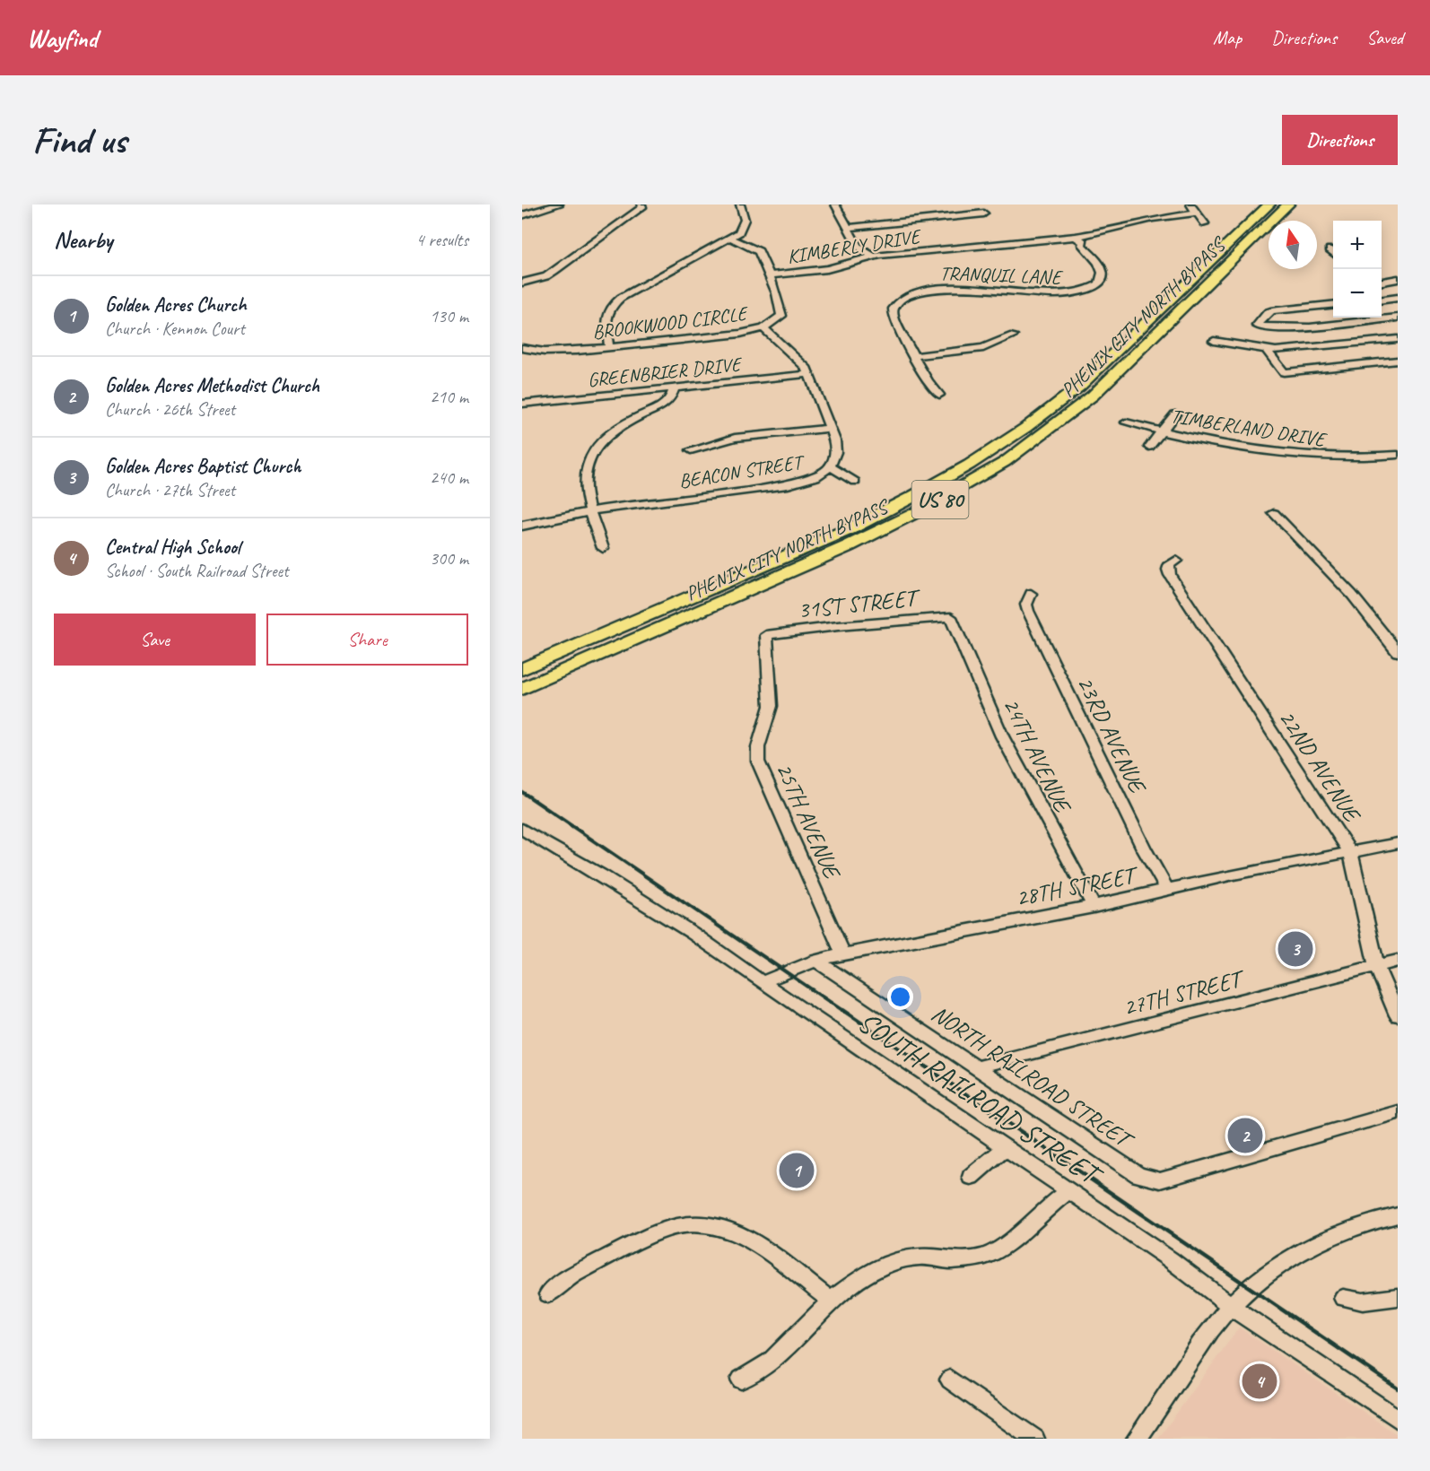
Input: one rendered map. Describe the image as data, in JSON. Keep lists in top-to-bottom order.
{
  "streets": {
    "highway": ["PHENIX CITY NORTH BYPASS", "US 80"],
    "street": [
      "KIMBERLY DRIVE",
      "TRANQUIL LANE",
      "BROOKWOOD CIRCLE",
      "GREENBRIER DRIVE",
      "TIMBERLAND DRIVE",
      "BEACON STREET",
      "31ST STREET",
      "23RD AVENUE",
      "24TH AVENUE",
      "22ND AVENUE",
      "25TH AVENUE",
      "28TH STREET",
      "27TH STREET",
      "NORTH RAILROAD STREET",
      "SOUTH RAILROAD STREET"
    ]
  },
  "crossings": [
    ["KIMBERLY DRIVE", "TRANQUIL LANE"],
    ["KIMBERLY DRIVE", "BROOKWOOD CIRCLE"],
    ["BROOKWOOD CIRCLE", "BEACON STREET"],
    ["GREENBRIER DRIVE", "BEACON STREET"],
    ["31ST STREET", "24TH AVENUE"],
    ["31ST STREET", "25TH AVENUE"],
    ["23RD AVENUE", "28TH STREET"],
    ["24TH AVENUE", "28TH STREET"],
    ["22ND AVENUE", "28TH STREET"],
    ["22ND AVENUE", "27TH STREET"],
    ["25TH AVENUE", "28TH STREET"],
    ["28TH STREET", "NORTH RAILROAD STREET"],
    ["28TH STREET", "SOUTH RAILROAD STREET"],
    ["27TH STREET", "NORTH RAILROAD STREET"]
  ],
  "north": "top",
  "page": {
    "header": "Wayfind",
    "nav": ["Map", "Directions", "Saved"],
    "buttons": [
      "Directions",
      ["Save", "Share"]
    ],
    "title": "Find us",
    "heading": ["Nearby", "4 results"],
    "map_buttons": ["+", "−"],
    "list": [
      {
        "mark": "1",
        "name": "Golden Acres Church",
        "note": "Church · Kennon Court",
        "value": "130 m"
      },
      {
        "mark": "2",
        "name": "Golden Acres Methodist Church",
        "note": "Church · 26th Street",
        "value": "210 m"
      },
      {
        "mark": "3",
        "name": "Golden Acres Baptist Church",
        "note": "Church · 27th Street",
        "value": "240 m"
      },
      {
        "mark": "4",
        "name": "Central High School",
        "note": "School · South Railroad Street",
        "value": "300 m"
      }
    ],
    "pins": [
      "3",
      "2",
      "1",
      "4"
    ]
  }
}
